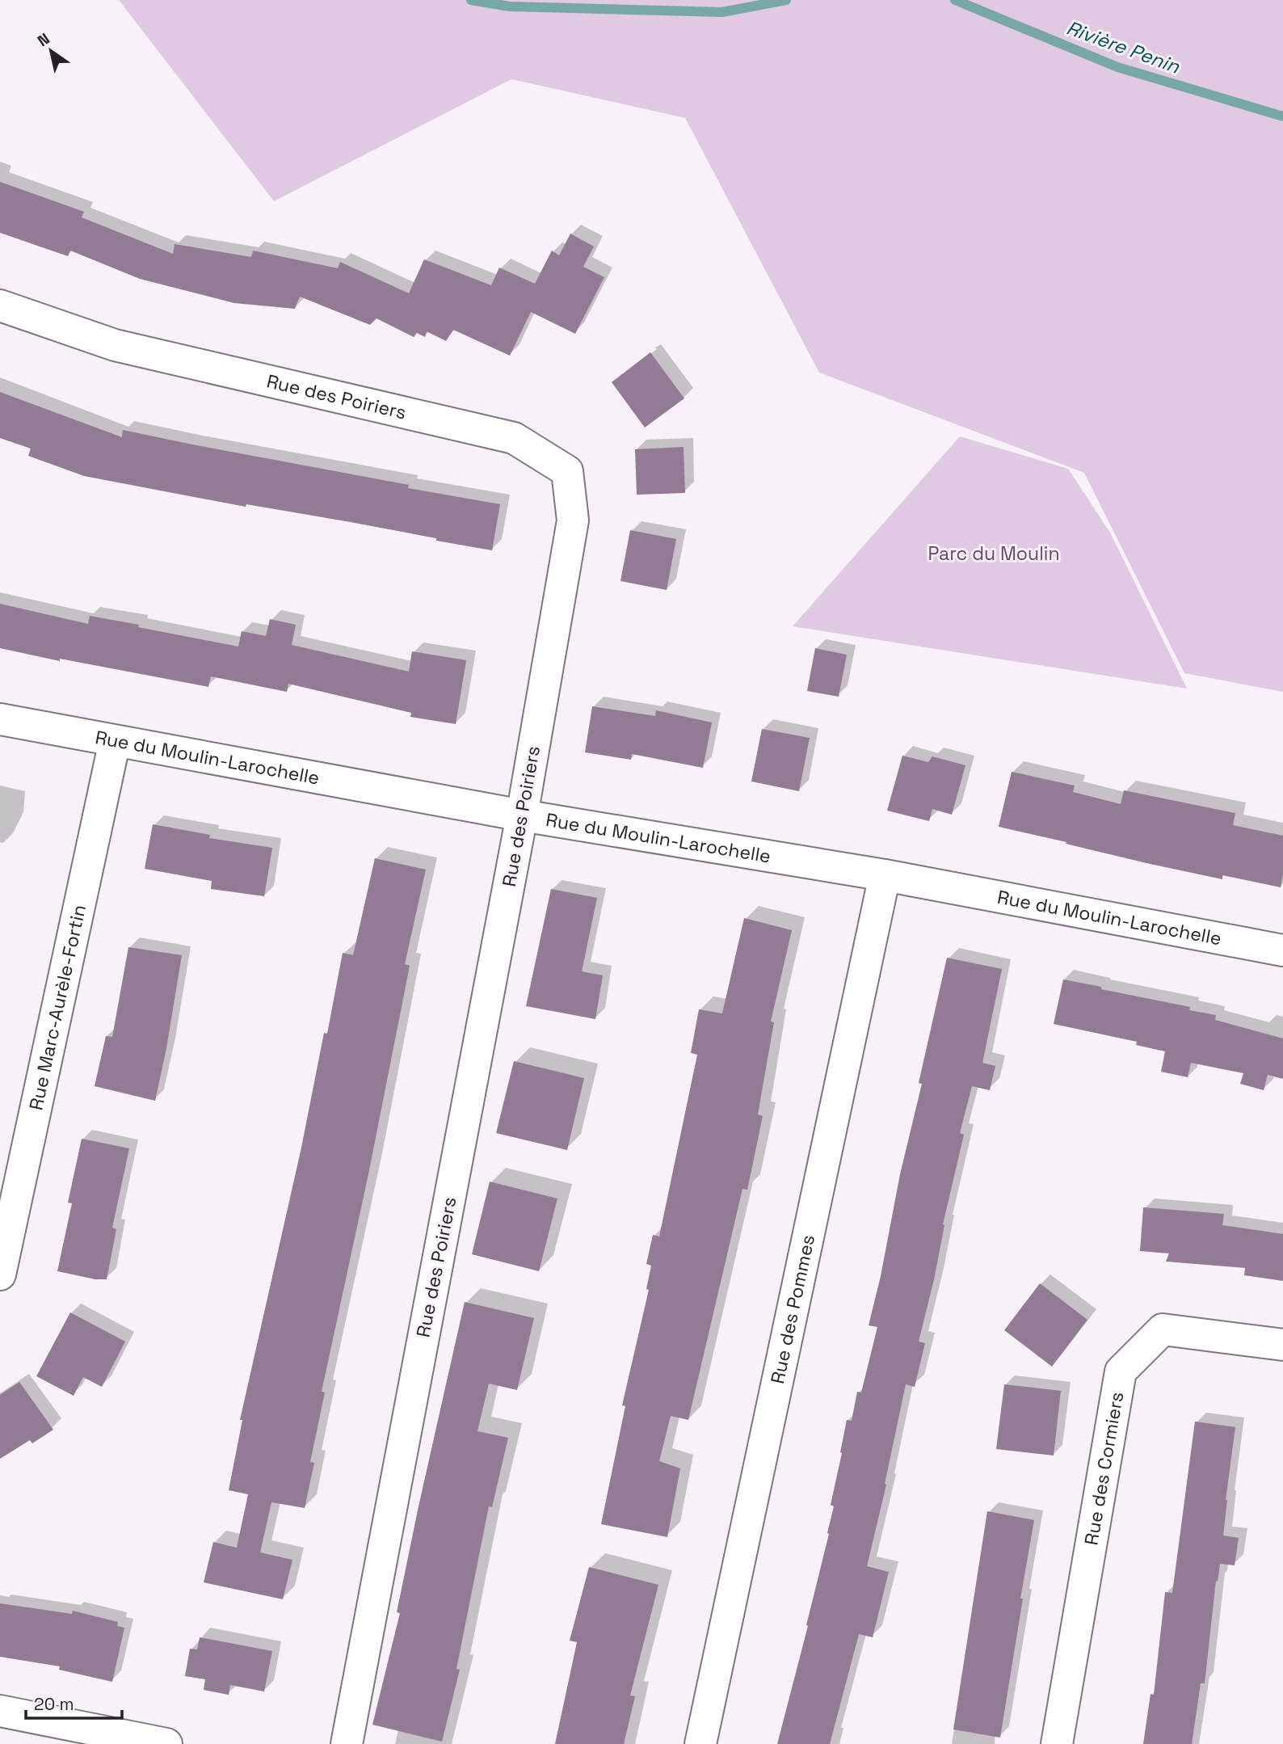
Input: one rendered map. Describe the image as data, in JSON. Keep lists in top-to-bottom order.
{
  "streets": {
    "street": [
      "Rue des Poiriers",
      "Rue du Moulin-Larochelle",
      "Rue Marc-Aurèle-Fortin",
      "Rue des Pommes",
      "Rue des Cormiers"
    ]
  },
  "crossings": [
    ["Rue des Poiriers", "Rue du Moulin-Larochelle"],
    ["Rue du Moulin-Larochelle", "Rue Marc-Aurèle-Fortin"],
    ["Rue du Moulin-Larochelle", "Rue des Pommes"]
  ],
  "water": ["Rivière Penin"],
  "parks": ["Parc du Moulin"],
  "scale_bar": "20 m",
  "north": "top left"
}
